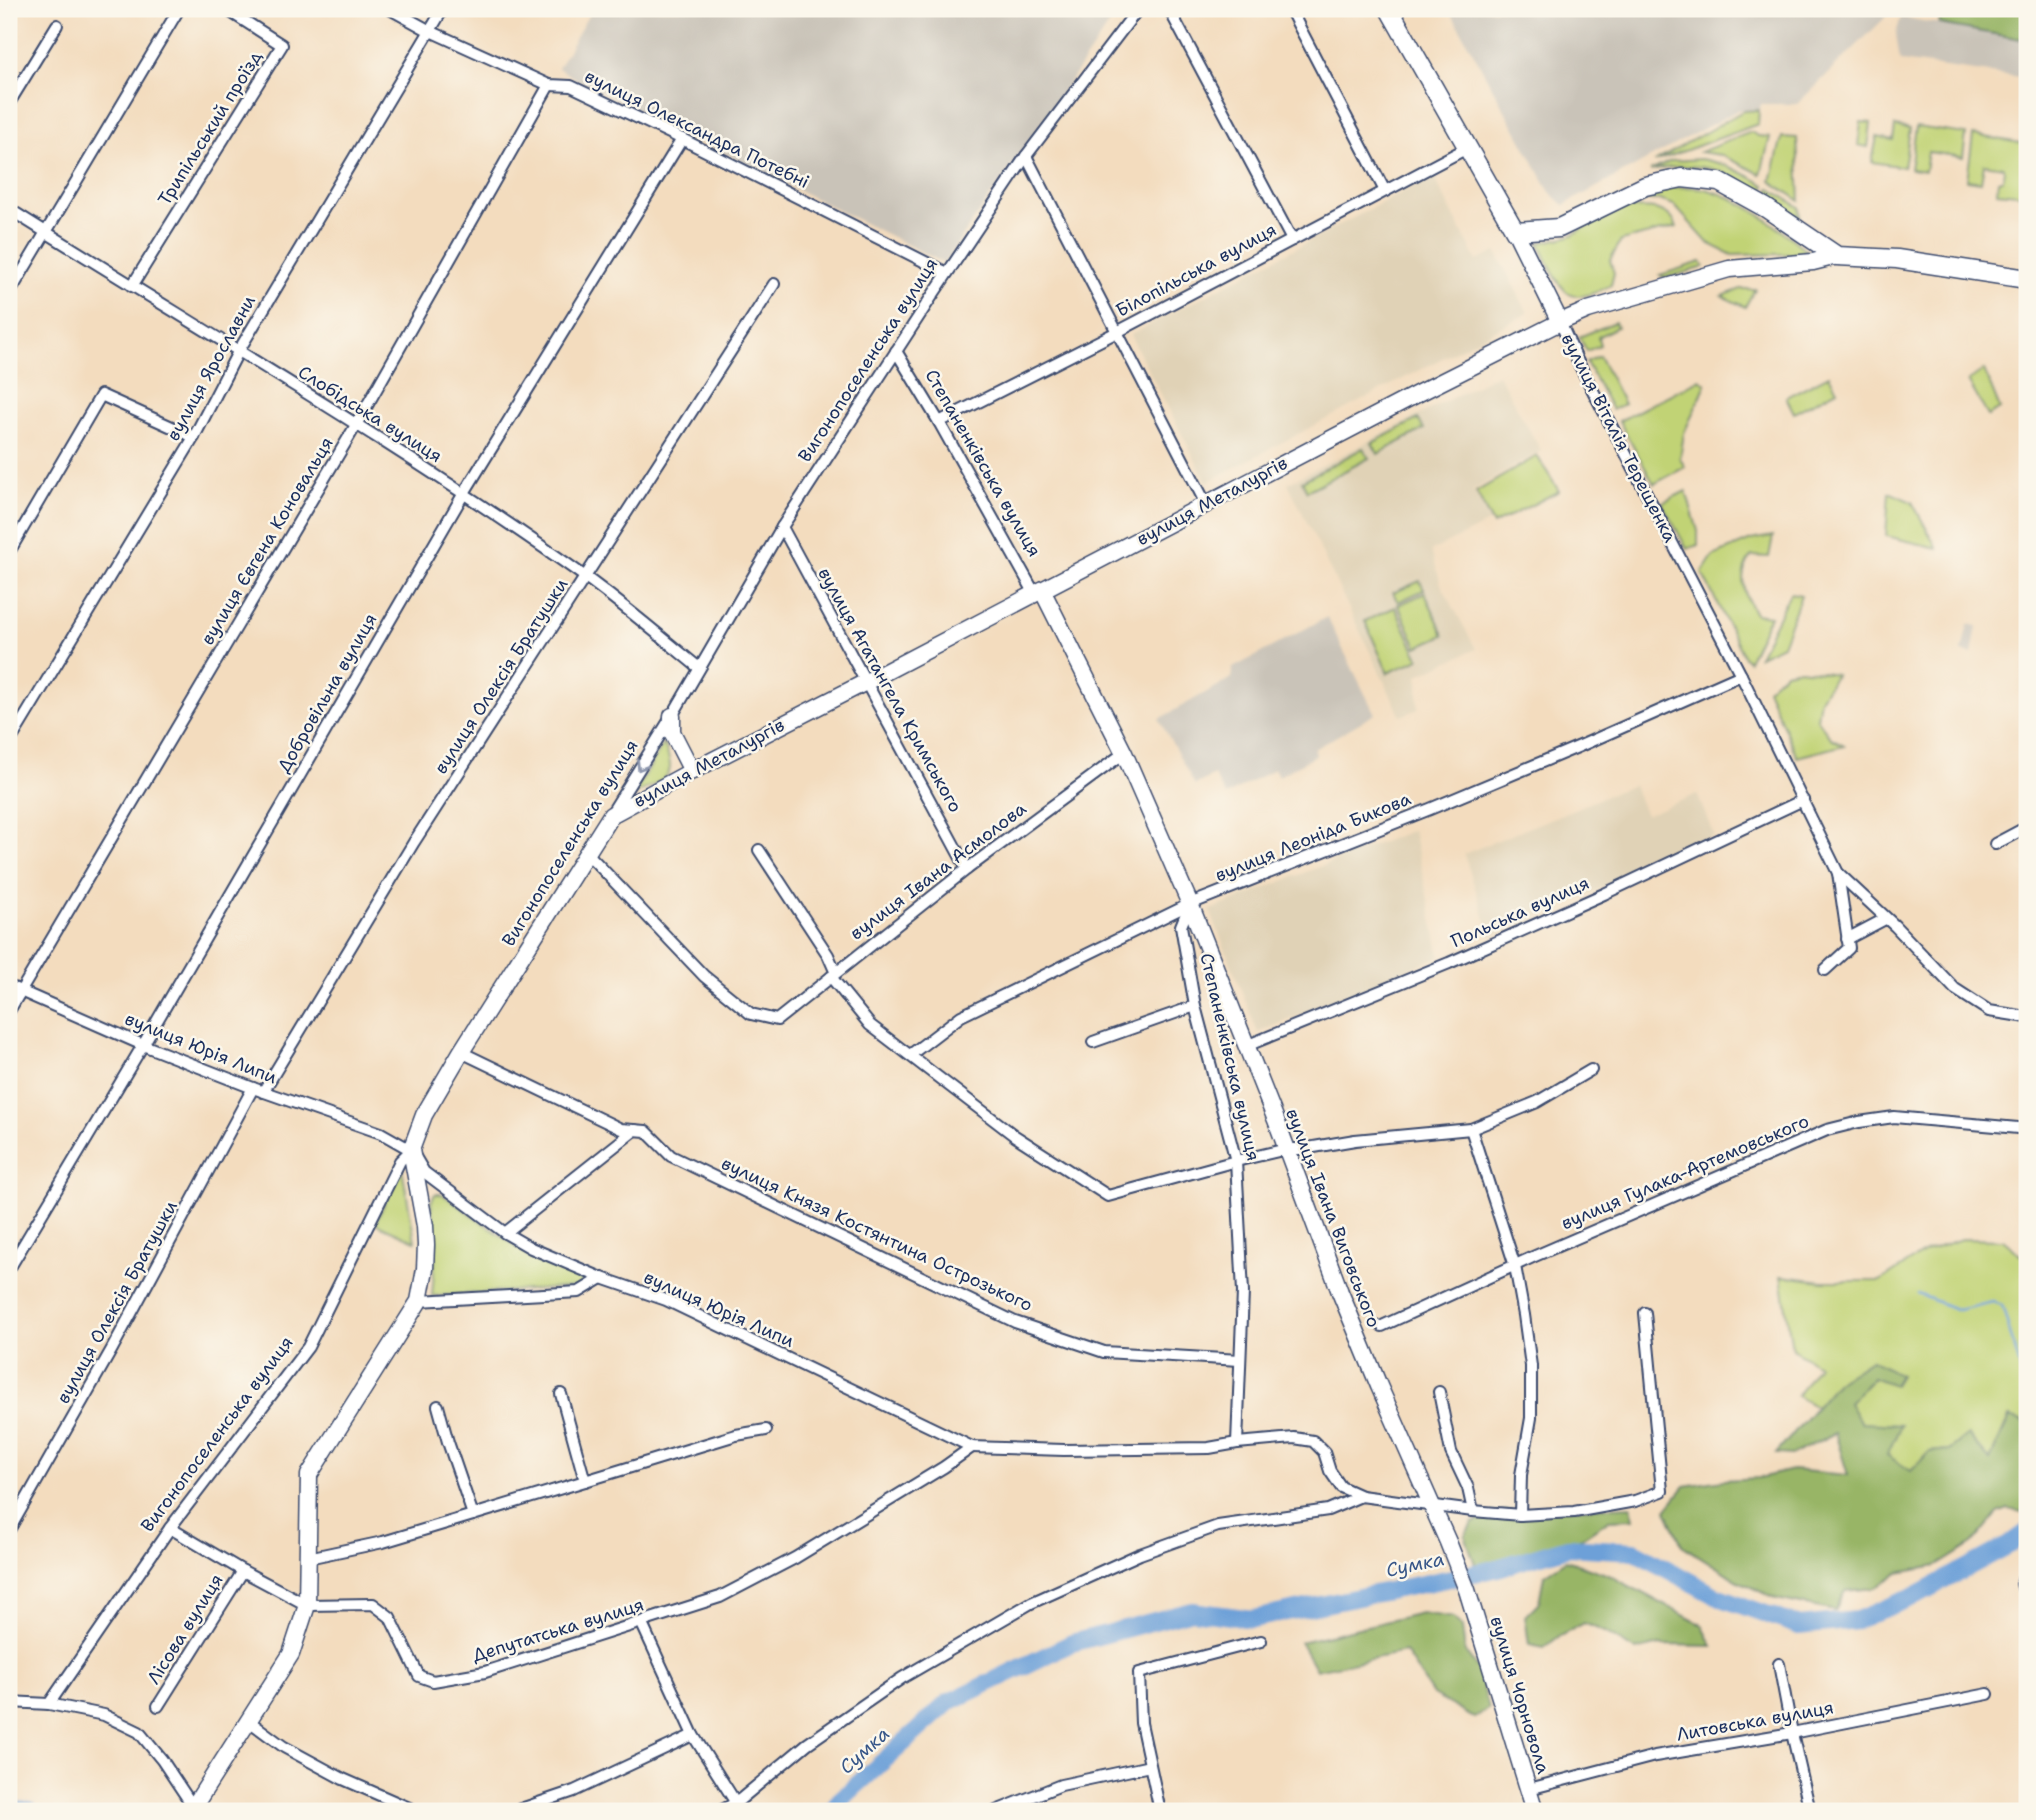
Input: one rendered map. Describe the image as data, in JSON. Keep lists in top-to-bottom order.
{
  "streets": {
    "main road": [
      "Вигонопоселенська вулиця",
      "вулиця Віталія Терещенка",
      "Степаненківська вулиця",
      "вулиця Металургів",
      "вулиця Івана Виговського",
      "вулиця Чорновола"
    ],
    "street": [
      "Трипільський проїзд",
      "вулиця Олександра Потебні",
      "Білопільська вулиця",
      "вулиця Ярославни",
      "Слобідська вулиця",
      "вулиця Євгена Коновальця",
      "вулиця Олексія Братушки",
      "вулиця Агатангела Кримського",
      "Добровільна вулиця",
      "вулиця Леоніда Бикова",
      "вулиця Івана Асмолова",
      "Польська вулиця",
      "вулиця Юрія Липи",
      "вулиця Гулака-Артемовського",
      "вулиця Князя Костянтина Острозького",
      "Лісова вулиця",
      "Депутатська вулиця",
      "Литовська вулиця"
    ]
  },
  "crossings": [
    ["Трипільський проїзд", "Слобідська вулиця"],
    ["вулиця Олександра Потебні", "Вигонопоселенська вулиця"],
    ["вулиця Олександра Потебні", "вулиця Ярославни"],
    ["вулиця Олександра Потебні", "вулиця Євгена Коновальця"],
    ["вулиця Олександра Потебні", "Добровільна вулиця"],
    ["Білопільська вулиця", "вулиця Віталія Терещенка"],
    ["Білопільська вулиця", "Степаненківська вулиця"],
    ["Вигонопоселенська вулиця", "Слобідська вулиця"],
    ["Вигонопоселенська вулиця", "Степаненківська вулиця"],
    ["Вигонопоселенська вулиця", "вулиця Металургів"],
    ["Вигонопоселенська вулиця", "вулиця Агатангела Кримського"],
    ["Вигонопоселенська вулиця", "вулиця Івана Асмолова"],
    ["Вигонопоселенська вулиця", "вулиця Юрія Липи"],
    ["Вигонопоселенська вулиця", "вулиця Князя Костянтина Острозького"],
    ["Вигонопоселенська вулиця", "Депутатська вулиця"],
    ["вулиця Ярославни", "Слобідська вулиця"],
    ["Слобідська вулиця", "вулиця Євгена Коновальця"],
    ["Слобідська вулиця", "вулиця Олексія Братушки"],
    ["Слобідська вулиця", "Добровільна вулиця"],
    ["вулиця Віталія Терещенка", "вулиця Металургів"],
    ["вулиця Віталія Терещенка", "вулиця Леоніда Бикова"],
    ["вулиця Віталія Терещенка", "Польська вулиця"],
    ["Степаненківська вулиця", "вулиця Металургів"],
    ["Степаненківська вулиця", "вулиця Леоніда Бикова"],
    ["Степаненківська вулиця", "вулиця Івана Асмолова"],
    ["Степаненківська вулиця", "вулиця Юрія Липи"],
    ["Степаненківська вулиця", "вулиця Івана Виговського"],
    ["Степаненківська вулиця", "вулиця Князя Костянтина Острозького"],
    ["вулиця Металургів", "вулиця Агатангела Кримського"],
    ["вулиця Євгена Коновальця", "вулиця Юрія Липи"],
    ["вулиця Олексія Братушки", "вулиця Юрія Липи"],
    ["вулиця Агатангела Кримського", "вулиця Івана Асмолова"],
    ["Добровільна вулиця", "вулиця Юрія Липи"],
    ["вулиця Леоніда Бикова", "вулиця Івана Виговського"],
    ["Польська вулиця", "вулиця Івана Виговського"],
    ["вулиця Юрія Липи", "Депутатська вулиця"],
    ["вулиця Івана Виговського", "вулиця Чорновола"],
    ["Лісова вулиця", "Депутатська вулиця"],
    ["вулиця Чорновола", "Литовська вулиця"]
  ],
  "water": ["Сумка"]
}
